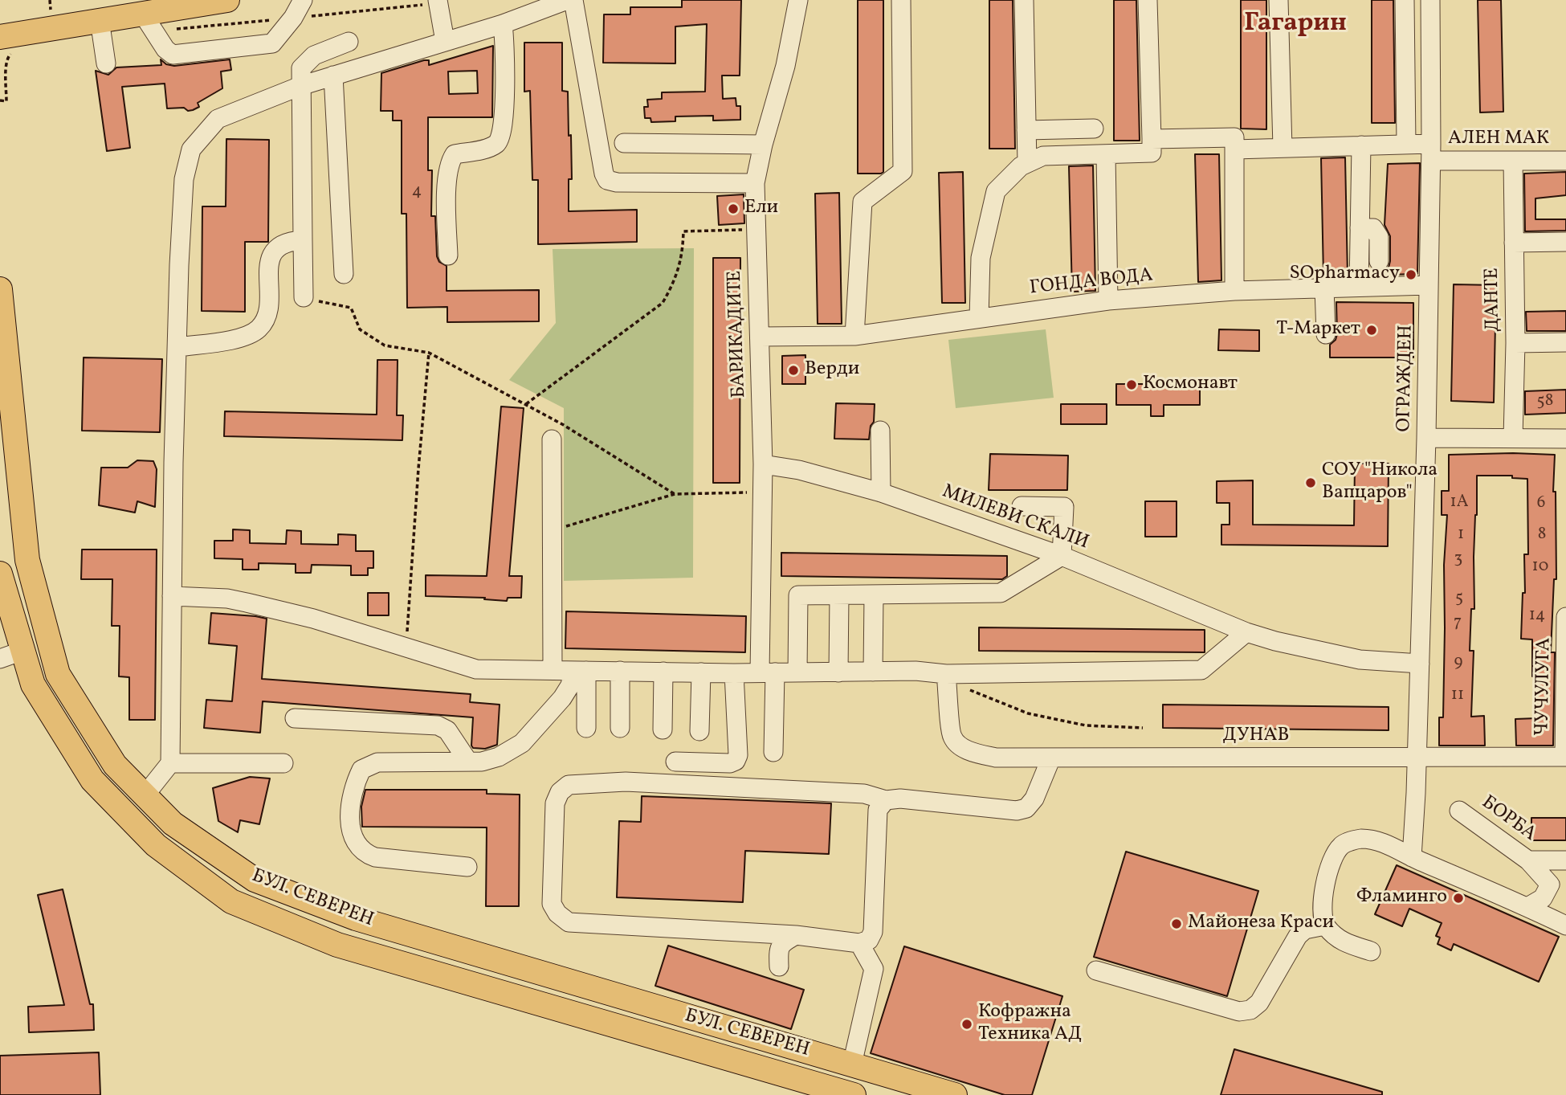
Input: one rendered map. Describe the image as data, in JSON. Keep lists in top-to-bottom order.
{
  "streets": {
    "main road": ["БУЛ. СЕВЕРЕН"],
    "street": [
      "АЛЕН МАК",
      "ГОНДА ВОДА",
      "ДАНТЕ",
      "БАРИКАДИТЕ",
      "ОГРАЖДЕН",
      "МИЛЕВИ СКАЛИ",
      "ЧУЧУЛУГА",
      "ДУНАВ",
      "БОРБА"
    ]
  },
  "crossings": [
    ["АЛЕН МАК", "ДАНТЕ"],
    ["АЛЕН МАК", "ОГРАЖДЕН"],
    ["ГОНДА ВОДА", "БАРИКАДИТЕ"],
    ["ГОНДА ВОДА", "ОГРАЖДЕН"],
    ["БАРИКАДИТЕ", "МИЛЕВИ СКАЛИ"],
    ["ОГРАЖДЕН", "МИЛЕВИ СКАЛИ"],
    ["ОГРАЖДЕН", "ДУНАВ"],
    ["ЧУЧУЛУГА", "ДУНАВ"]
  ],
  "districts": ["Гагарин"],
  "places": [
    "Ели",
    "SOpharmacy",
    "Т-Маркет",
    "Верди",
    "Космонавт",
    "СОУ \"Никола Вапцаров\"",
    "Фламинго",
    "Майонеза Краси",
    "Кофражна Техника АД"
  ],
  "house_numbers": [
    "4",
    "58",
    "1А",
    "6",
    "1",
    "8",
    "3",
    "10",
    "5",
    "14",
    "7",
    "9",
    "11"
  ]
}
